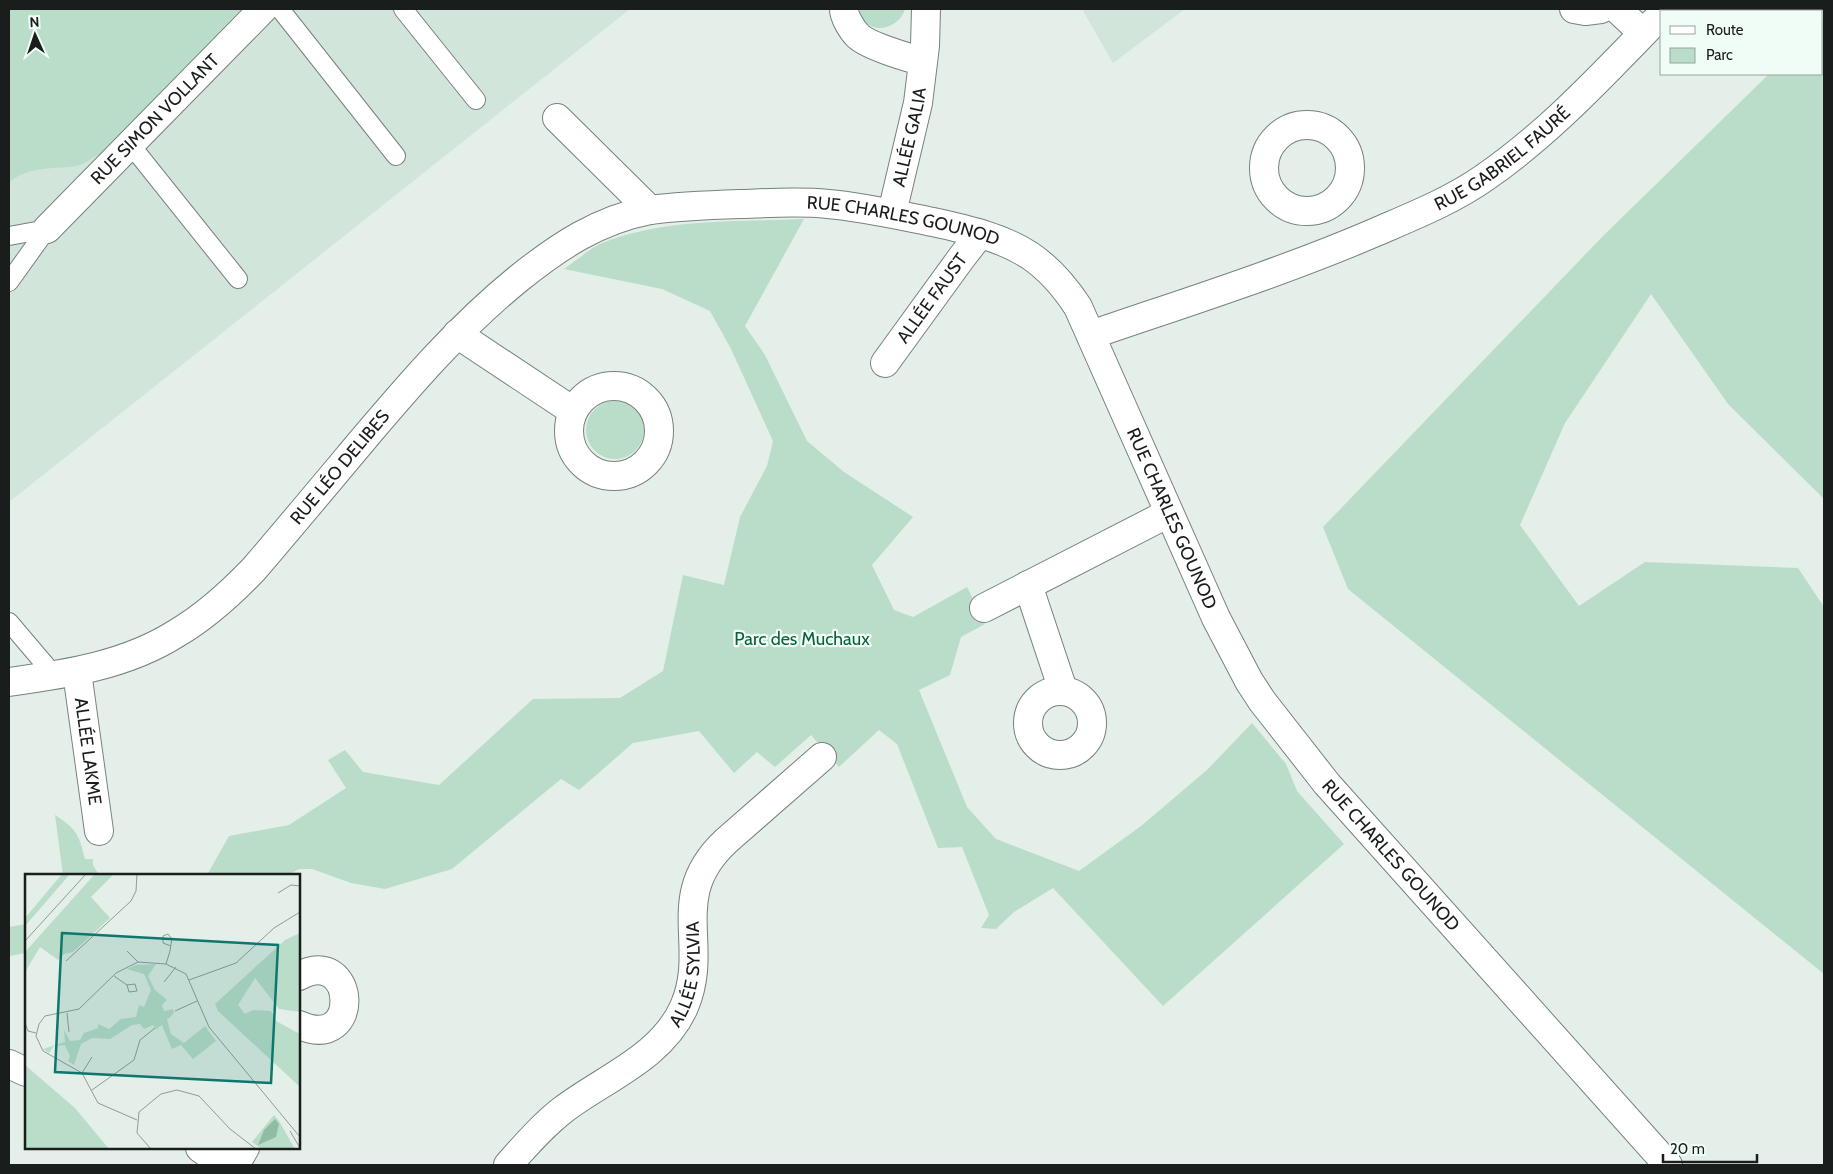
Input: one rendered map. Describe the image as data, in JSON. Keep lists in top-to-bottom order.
{
  "streets": {
    "street": [
      "RUE SIMON VOLLANT",
      "ALLÉE GALIA",
      "RUE GABRIEL FAURÉ",
      "RUE CHARLES GOUNOD",
      "ALLÉE FAUST",
      "RUE LÉO DELIBES",
      "ALLÉE LAKME",
      "ALLÉE SYLVIA"
    ]
  },
  "crossings": [
    ["ALLÉE GALIA", "RUE CHARLES GOUNOD"],
    ["RUE GABRIEL FAURÉ", "RUE CHARLES GOUNOD"],
    ["RUE CHARLES GOUNOD", "ALLÉE FAUST"],
    ["RUE CHARLES GOUNOD", "RUE LÉO DELIBES"],
    ["RUE LÉO DELIBES", "ALLÉE LAKME"]
  ],
  "parks": ["Parc des Muchaux"],
  "legend": ["Route", "Parc"],
  "scale_bar": "20 m",
  "north": "top"
}
